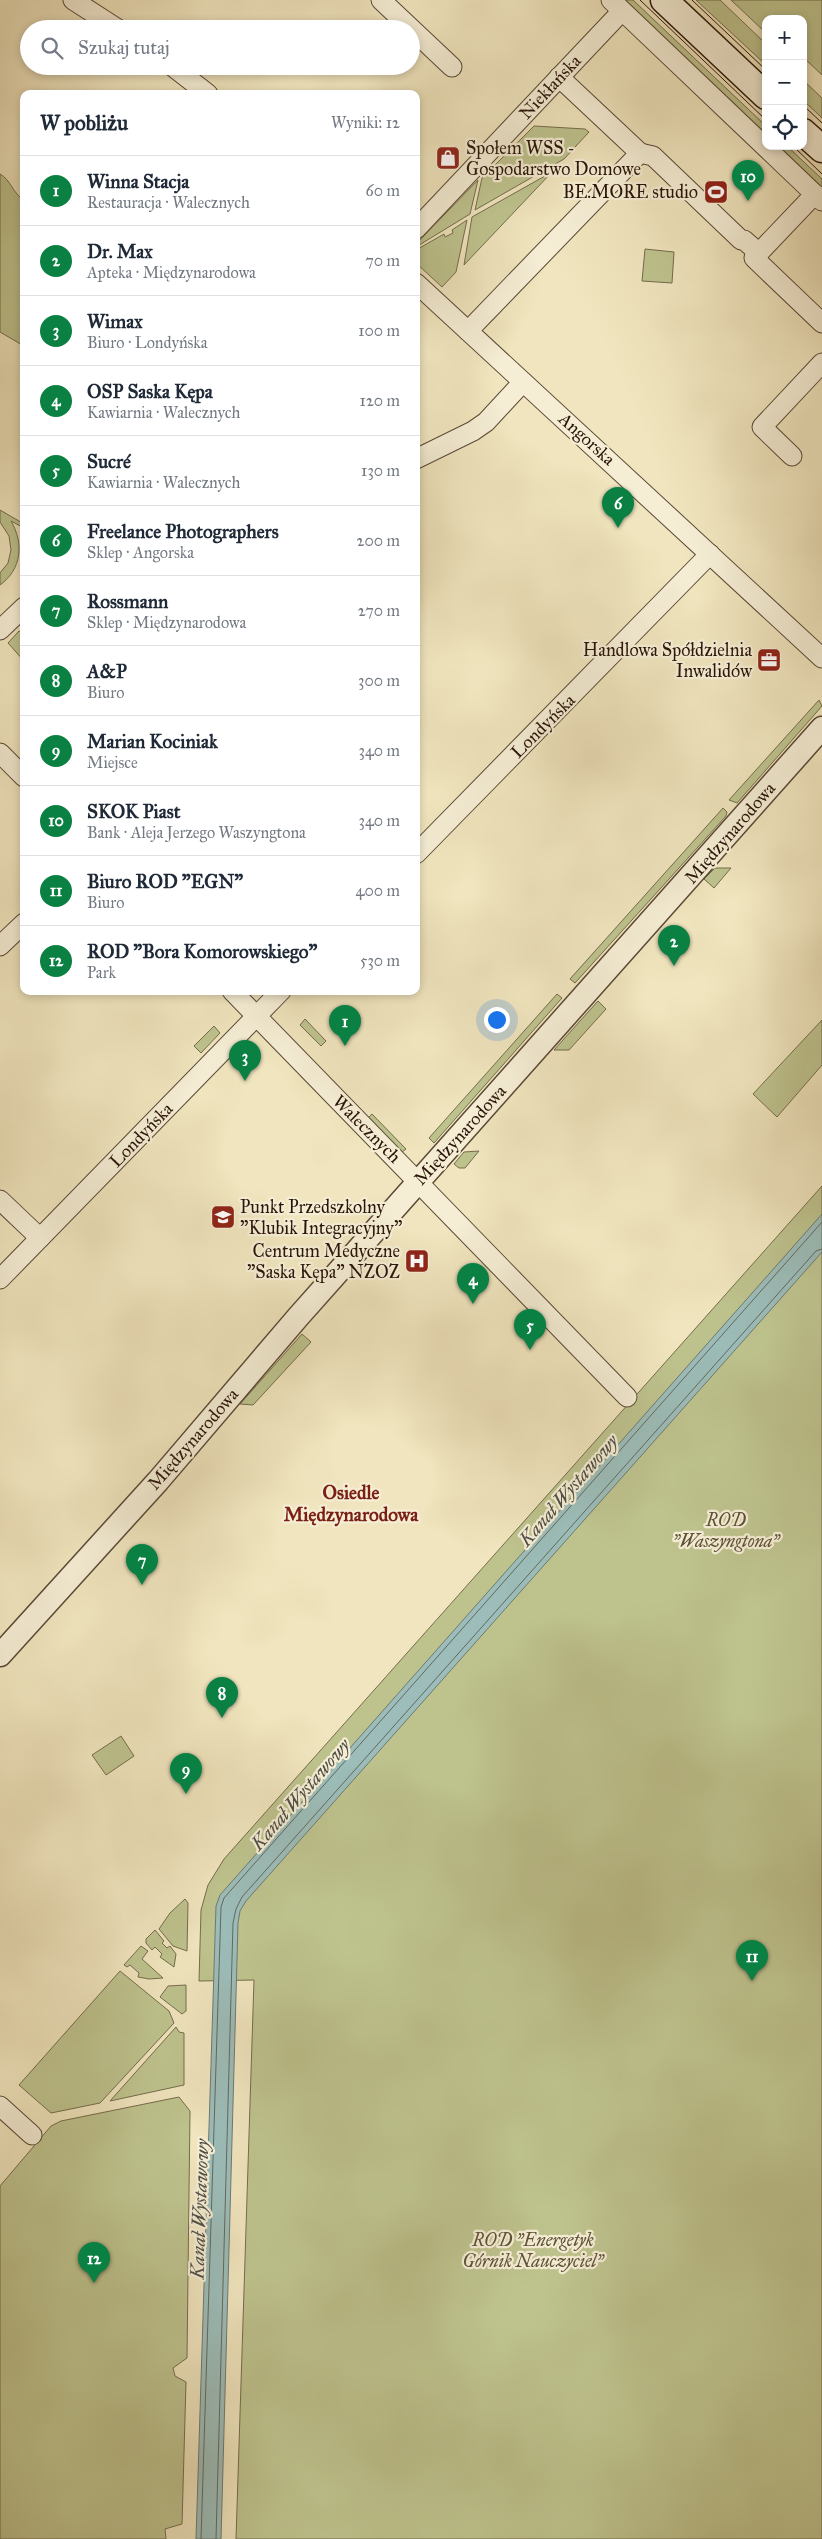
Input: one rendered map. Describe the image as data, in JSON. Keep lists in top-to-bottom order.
{
  "streets": {
    "street": [
      "Niekłańska",
      "Angorska",
      "Londyńska",
      "Międzynarodowa",
      "Walecznych"
    ]
  },
  "crossings": [
    ["Angorska", "Londyńska"],
    ["Londyńska", "Walecznych"],
    ["Międzynarodowa", "Walecznych"]
  ],
  "districts": ["Osiedle Międzynarodowa"],
  "water": ["Kanał Wystawowy"],
  "parks": ["ROD \"Waszyngtona\"", "ROD \"Energetyk Górnik Nauczyciel\""],
  "places": {
    "shop": ["Społem WSS - Gospodarstwo Domowe"],
    "sports": ["BE.MORE studio"],
    "office": ["Handlowa Spółdzielnia Inwalidów"],
    "school or university": ["Punkt Przedszkolny \"Klubik Integracyjny\""],
    "hospital": ["Centrum Medyczne \"Saska Kępa\" NZOZ"]
  },
  "page": {
    "map_buttons": ["+", "−"],
    "search": "Szukaj tutaj",
    "heading": ["W pobliżu", "Wyniki: 12"],
    "list": [
      {
        "mark": "1",
        "name": "Winna Stacja",
        "note": "Restauracja · Walecznych",
        "value": "60 m"
      },
      {
        "mark": "2",
        "name": "Dr. Max",
        "note": "Apteka · Międzynarodowa",
        "value": "70 m"
      },
      {
        "mark": "3",
        "name": "Wimax",
        "note": "Biuro · Londyńska",
        "value": "100 m"
      },
      {
        "mark": "4",
        "name": "OSP Saska Kępa",
        "note": "Kawiarnia · Walecznych",
        "value": "120 m"
      },
      {
        "mark": "5",
        "name": "Sucré",
        "note": "Kawiarnia · Walecznych",
        "value": "130 m"
      },
      {
        "mark": "6",
        "name": "Freelance Photographers",
        "note": "Sklep · Angorska",
        "value": "200 m"
      },
      {
        "mark": "7",
        "name": "Rossmann",
        "note": "Sklep · Międzynarodowa",
        "value": "270 m"
      },
      {
        "mark": "8",
        "name": "A&P",
        "note": "Biuro",
        "value": "300 m"
      },
      {
        "mark": "9",
        "name": "Marian Kociniak",
        "note": "Miejsce",
        "value": "340 m"
      },
      {
        "mark": "10",
        "name": "SKOK Piast",
        "note": "Bank · Aleja Jerzego Waszyngtona",
        "value": "340 m"
      },
      {
        "mark": "11",
        "name": "Biuro ROD \"EGN\"",
        "note": "Biuro",
        "value": "400 m"
      },
      {
        "mark": "12",
        "name": "ROD \"Bora Komorowskiego\"",
        "note": "Park",
        "value": "530 m"
      }
    ],
    "pins": [
      "10",
      "6",
      "2",
      "1",
      "3",
      "4",
      "5",
      "7",
      "8",
      "9",
      "11",
      "12"
    ]
  }
}
